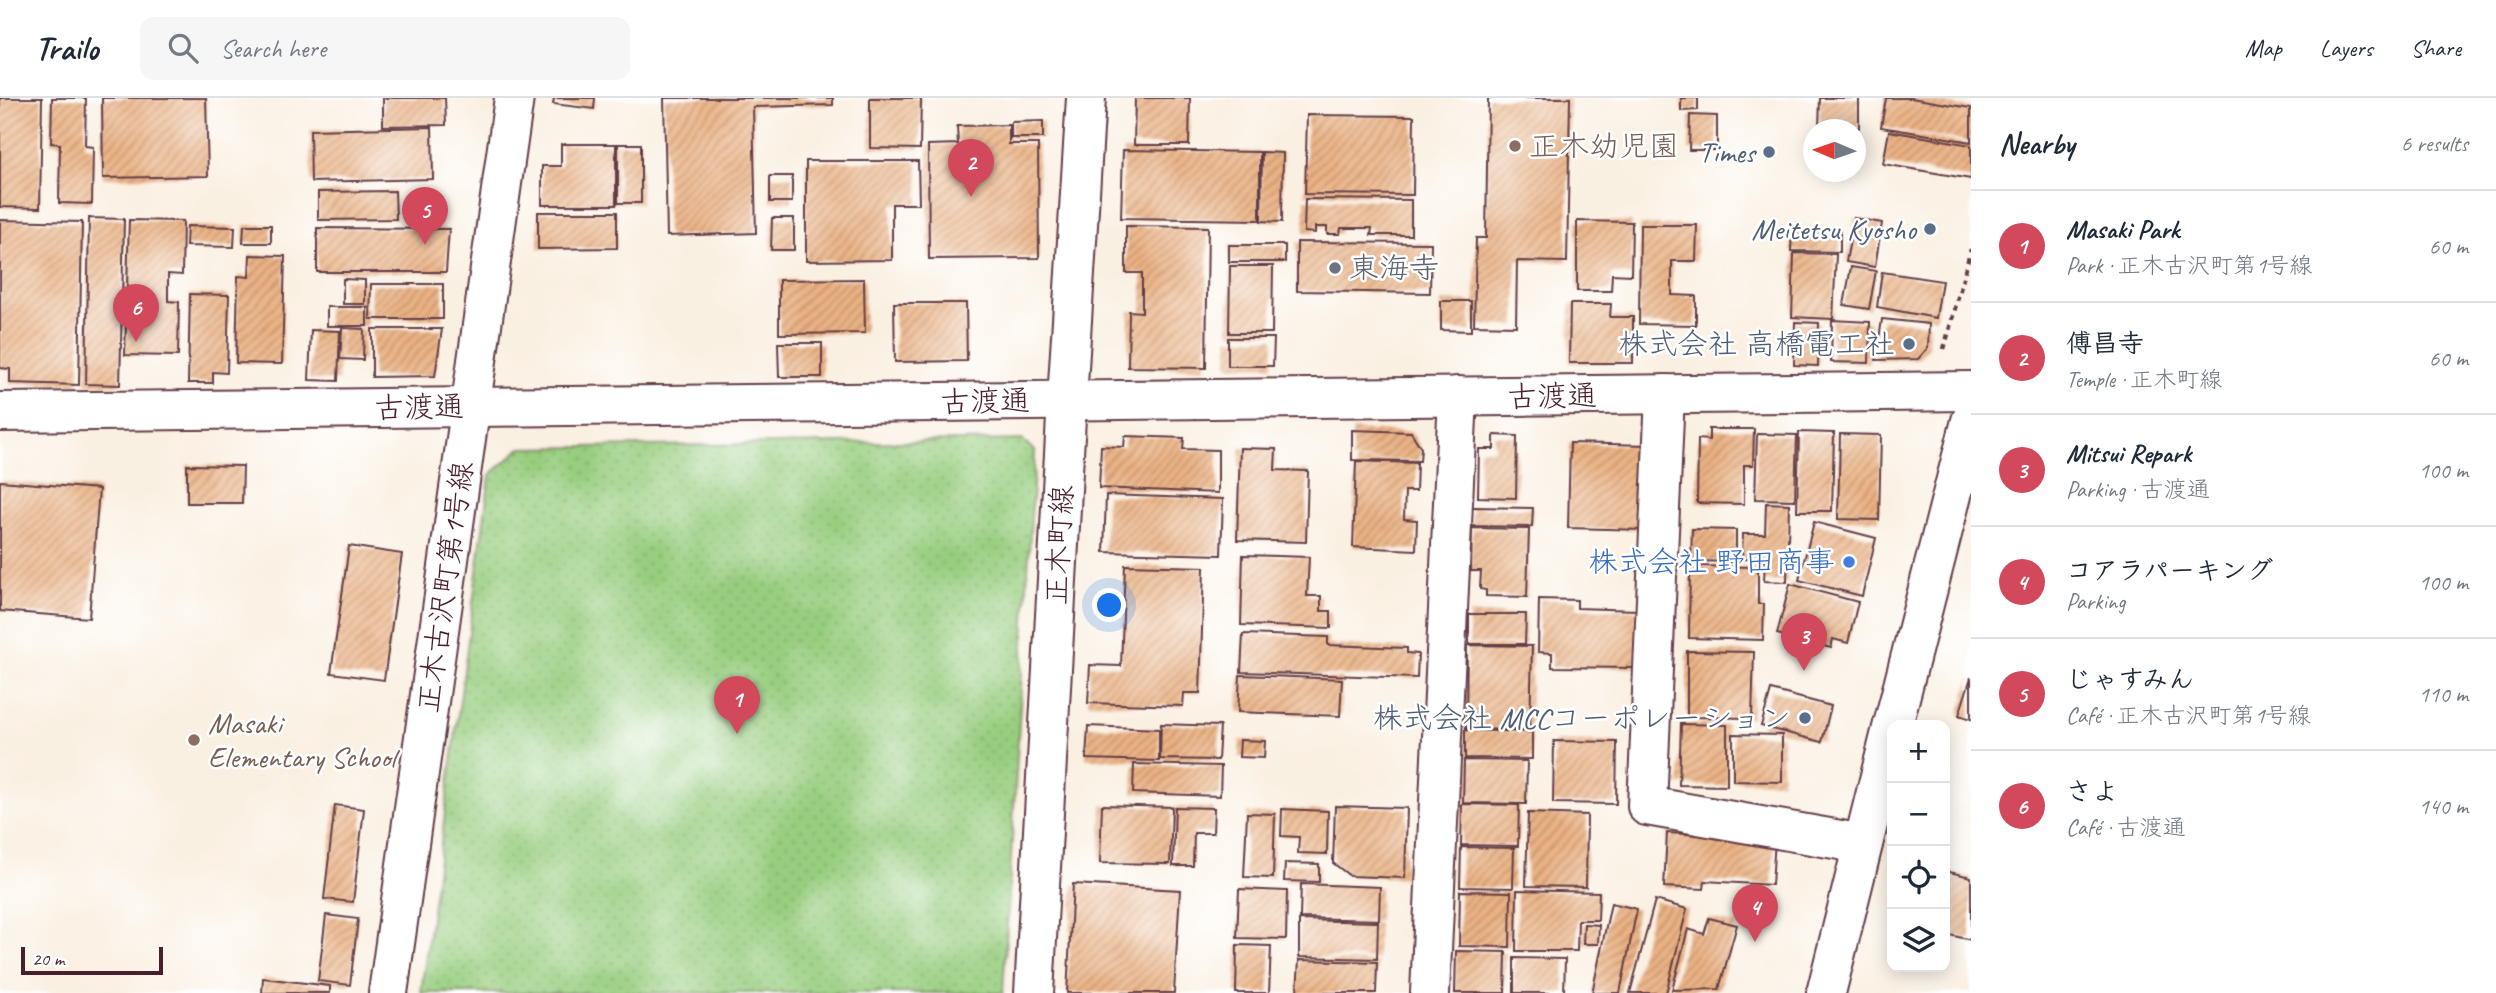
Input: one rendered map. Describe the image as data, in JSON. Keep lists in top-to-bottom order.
{
  "streets": {
    "street": ["古渡通", "正木町線", "正木古沢町第1号線"]
  },
  "crossings": [
    ["古渡通", "正木町線"],
    ["古渡通", "正木古沢町第1号線"]
  ],
  "places": [
    "正木幼児園",
    "Times",
    "Meitetsu Kyosho",
    "東海寺",
    "株式会社 高橋電工社",
    "株式会社 野田商事",
    "株式会社 MCCコーポレーション",
    "Masaki Elementary School"
  ],
  "scale_bar": "20 m",
  "north": "left",
  "page": {
    "header": "Trailo",
    "search": "Search here",
    "nav": ["Map", "Layers", "Share"],
    "heading": ["Nearby", "6 results"],
    "pins": [
      "2",
      "5",
      "6",
      "3",
      "1",
      "4"
    ],
    "list": [
      {
        "mark": "1",
        "name": "Masaki Park",
        "note": "Park · 正木古沢町第1号線",
        "value": "60 m"
      },
      {
        "mark": "2",
        "name": "傅昌寺",
        "note": "Temple · 正木町線",
        "value": "60 m"
      },
      {
        "mark": "3",
        "name": "Mitsui Repark",
        "note": "Parking · 古渡通",
        "value": "100 m"
      },
      {
        "mark": "4",
        "name": "コアラパーキング",
        "note": "Parking",
        "value": "100 m"
      },
      {
        "mark": "5",
        "name": "じゃすみん",
        "note": "Café · 正木古沢町第1号線",
        "value": "110 m"
      },
      {
        "mark": "6",
        "name": "さよ",
        "note": "Café · 古渡通",
        "value": "140 m"
      }
    ],
    "map_buttons": ["+", "−"],
    "scale": "20 m"
  }
}
